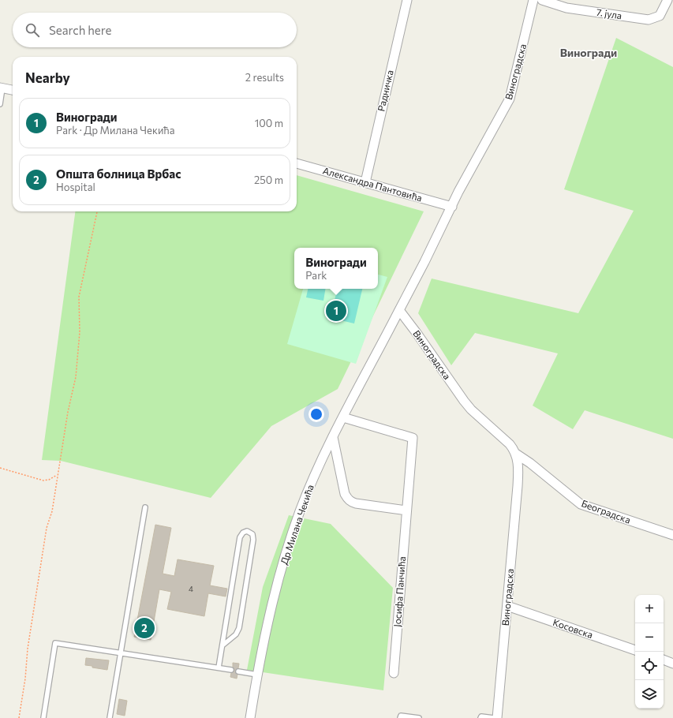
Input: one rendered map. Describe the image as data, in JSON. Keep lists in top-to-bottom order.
{
  "streets": {
    "street": [
      "7. јула",
      "Виноградска",
      "Радничка",
      "Александра Пантовића",
      "Београдска",
      "Др Милана Чекића",
      "Јосифа Панчића",
      "Косовска"
    ]
  },
  "crossings": [
    ["Виноградска", "Александра Пантовића"],
    ["Виноградска", "Београдска"],
    ["Виноградска", "Др Милана Чекића"],
    ["Виноградска", "Косовска"],
    ["Радничка", "Александра Пантовића"],
    ["Др Милана Чекића", "Јосифа Панчића"]
  ],
  "districts": ["Виногради"],
  "house_numbers": ["4"],
  "page": {
    "search": "Search here",
    "heading": ["Nearby", "2 results"],
    "list": [
      {
        "mark": "1",
        "name": "Виногради",
        "note": "Park · Др Милана Чекића",
        "value": "100 m"
      },
      {
        "mark": "2",
        "name": "Општа болница Врбас",
        "note": "Hospital",
        "value": "250 m"
      }
    ],
    "popup": ["Виногради", "Park"],
    "pins": ["1", "2"],
    "map_buttons": ["+", "−"]
  }
}
